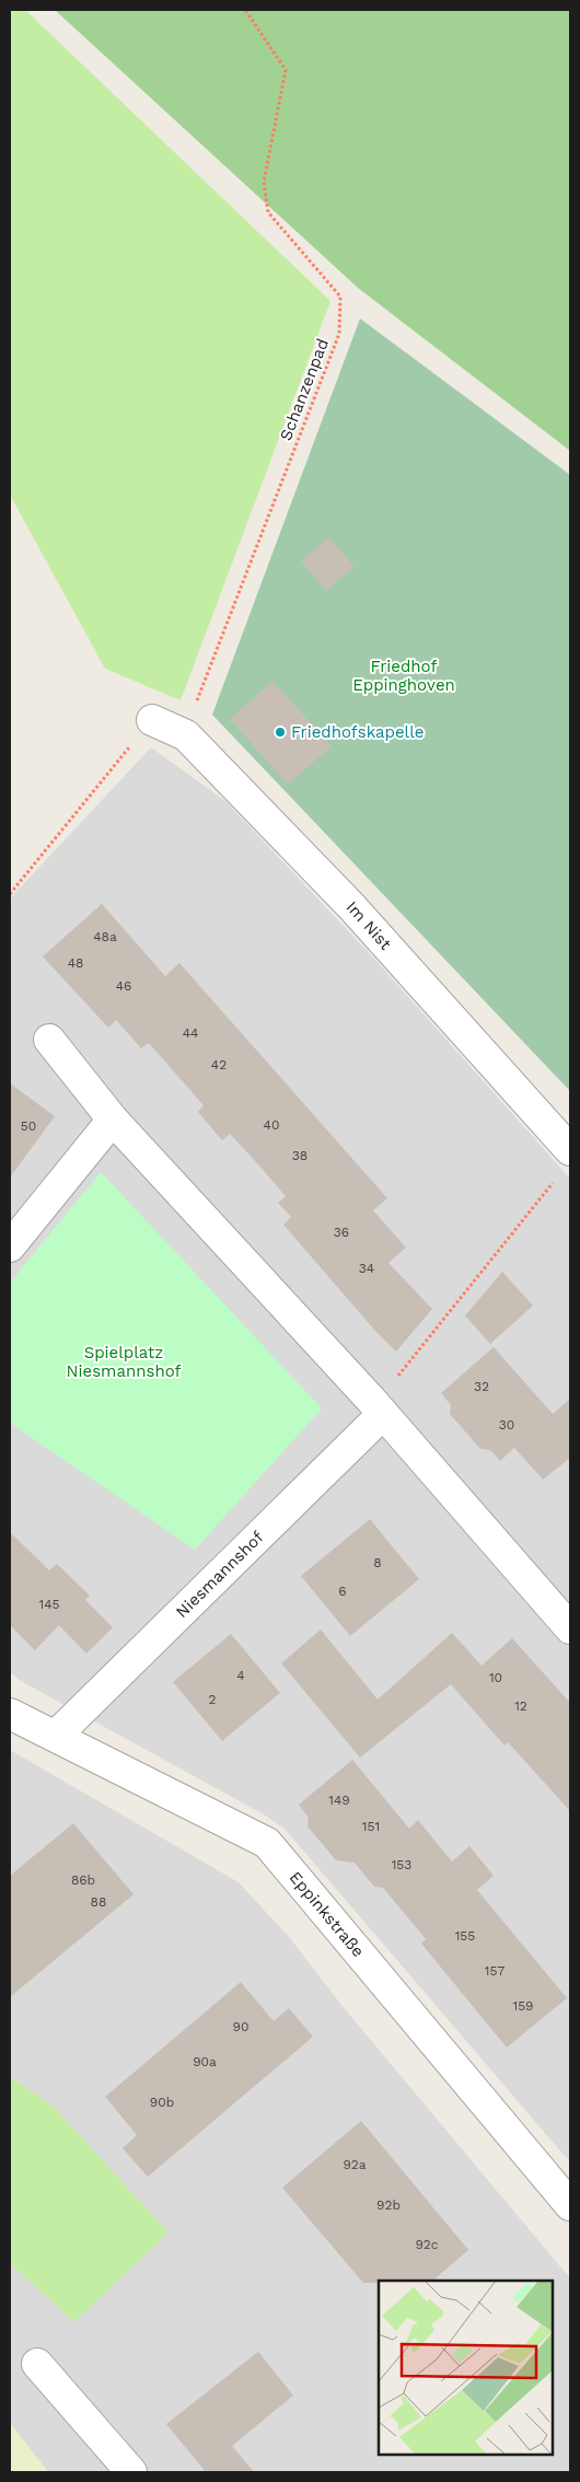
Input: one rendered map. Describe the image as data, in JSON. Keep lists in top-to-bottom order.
{
  "streets": {
    "street": ["Im Nist", "Niesmannshof", "Eppinkstraße"],
    "path": ["Schanzenpad"]
  },
  "crossings": [
    ["Schanzenpad", "Im Nist"],
    ["Niesmannshof", "Eppinkstraße"]
  ],
  "parks": ["Friedhof Eppinghoven", "Spielplatz Niesmannshof"],
  "places": ["Friedhofskapelle"],
  "house_numbers": [
    "48a",
    "48",
    "46",
    "44",
    "42",
    "40",
    "50",
    "38",
    "36",
    "34",
    "32",
    "30",
    "8",
    "6",
    "145",
    "4",
    "10",
    "2",
    "12",
    "149",
    "151",
    "153",
    "86b",
    "88",
    "155",
    "157",
    "159",
    "90",
    "90a",
    "90b",
    "92a",
    "92b",
    "92c"
  ]
}
